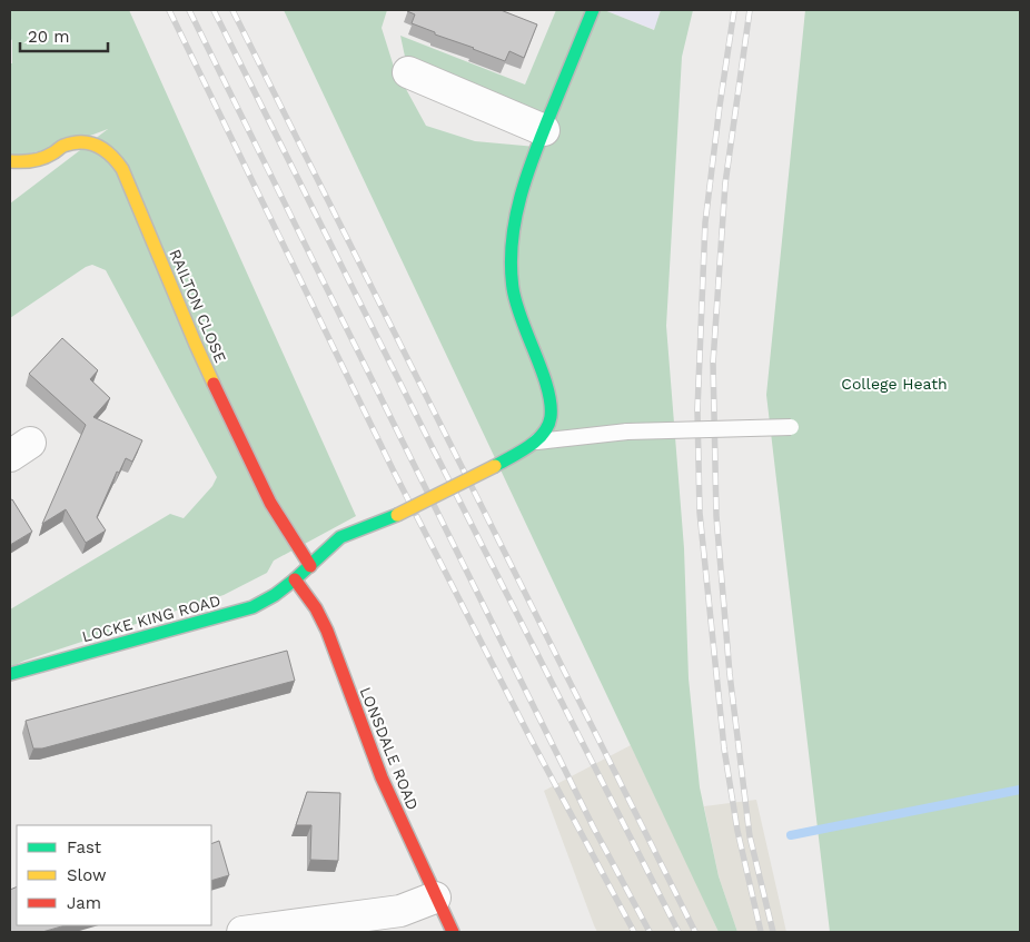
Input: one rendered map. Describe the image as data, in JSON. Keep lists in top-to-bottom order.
{
  "streets": {
    "street": ["RAILTON CLOSE", "LOCKE KING ROAD", "LONSDALE ROAD"]
  },
  "crossings": [
    ["RAILTON CLOSE", "LOCKE KING ROAD"],
    ["LOCKE KING ROAD", "LONSDALE ROAD"]
  ],
  "parks": ["College Heath"],
  "legend": ["Fast", "Slow", "Jam"],
  "scale_bar": "20 m"
}
